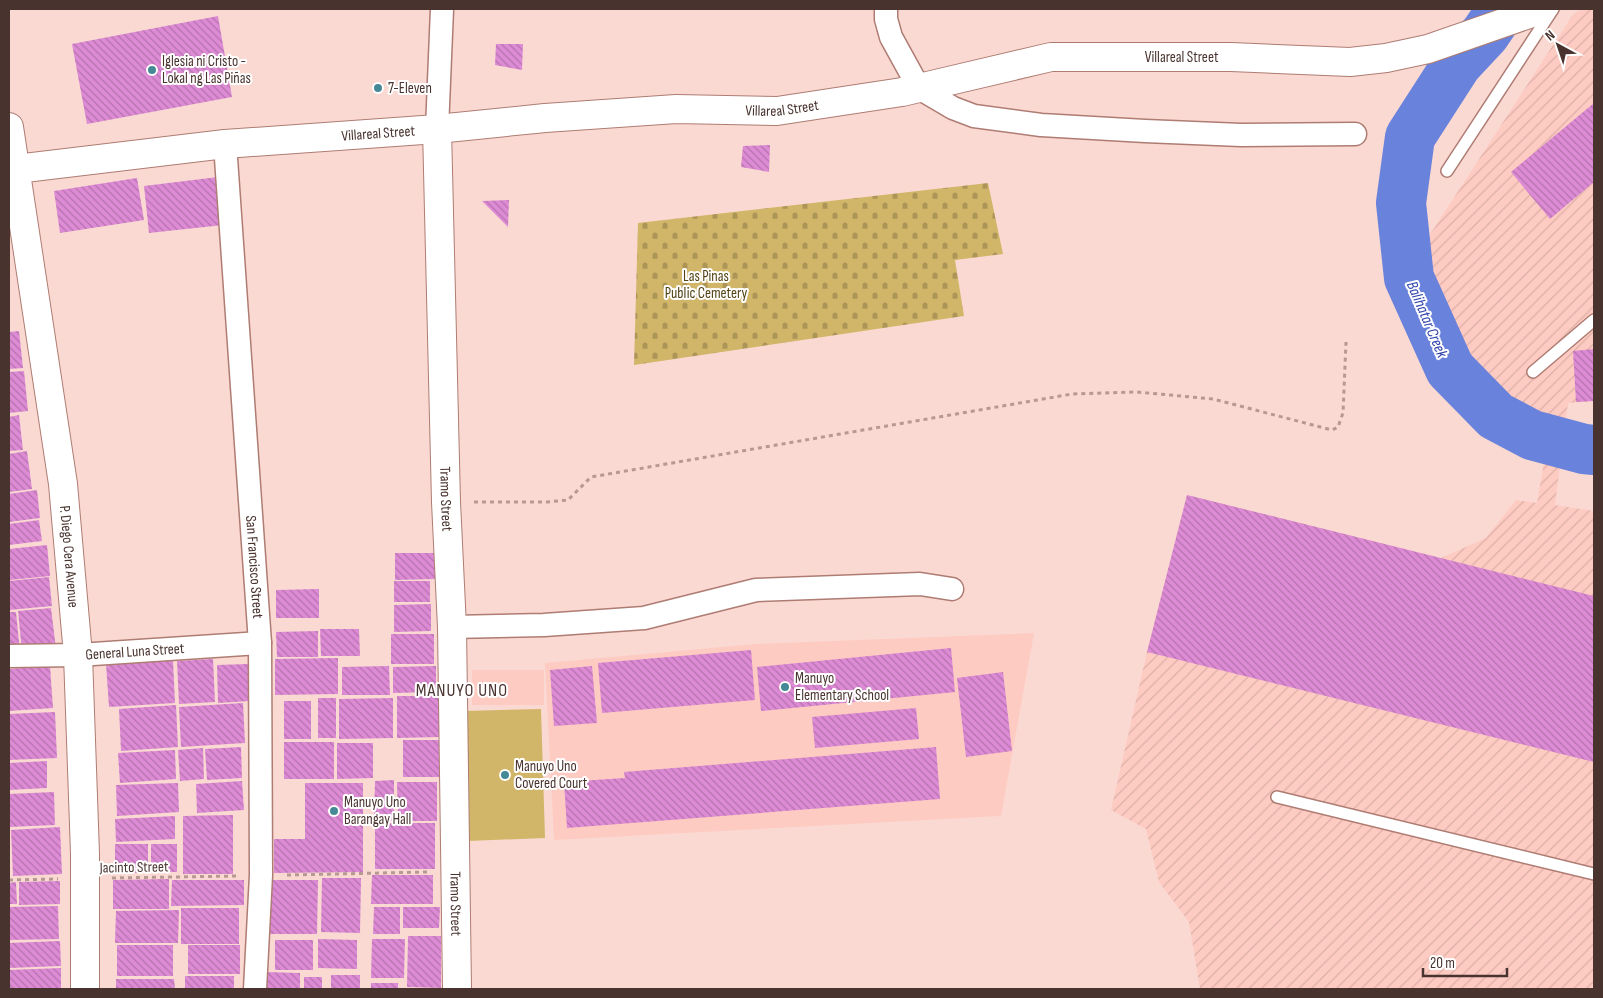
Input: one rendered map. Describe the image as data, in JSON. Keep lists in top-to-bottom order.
{
  "streets": {
    "street": [
      "Villareal Street",
      "Tramo Street",
      "P. Diego Cera Avenue",
      "San Francisco Street",
      "General Luna Street"
    ],
    "path": ["Jacinto Street"]
  },
  "crossings": [
    ["Villareal Street", "Tramo Street"],
    ["Villareal Street", "P. Diego Cera Avenue"],
    ["Villareal Street", "San Francisco Street"],
    ["Tramo Street", "Jacinto Street"],
    ["P. Diego Cera Avenue", "General Luna Street"],
    ["P. Diego Cera Avenue", "Jacinto Street"],
    ["San Francisco Street", "General Luna Street"],
    ["San Francisco Street", "Jacinto Street"]
  ],
  "districts": ["MANUYO UNO"],
  "water": ["Balihatar Creek"],
  "parks": ["Las Pinas Public Cemetery"],
  "places": [
    "Iglesia ni Cristo - Lokal ng Las Piñas",
    "7-Eleven",
    "Manuyo Elementary School",
    "Manuyo Uno Covered Court",
    "Manuyo Uno Barangay Hall"
  ],
  "scale_bar": "20 m",
  "north": "top left"
}
